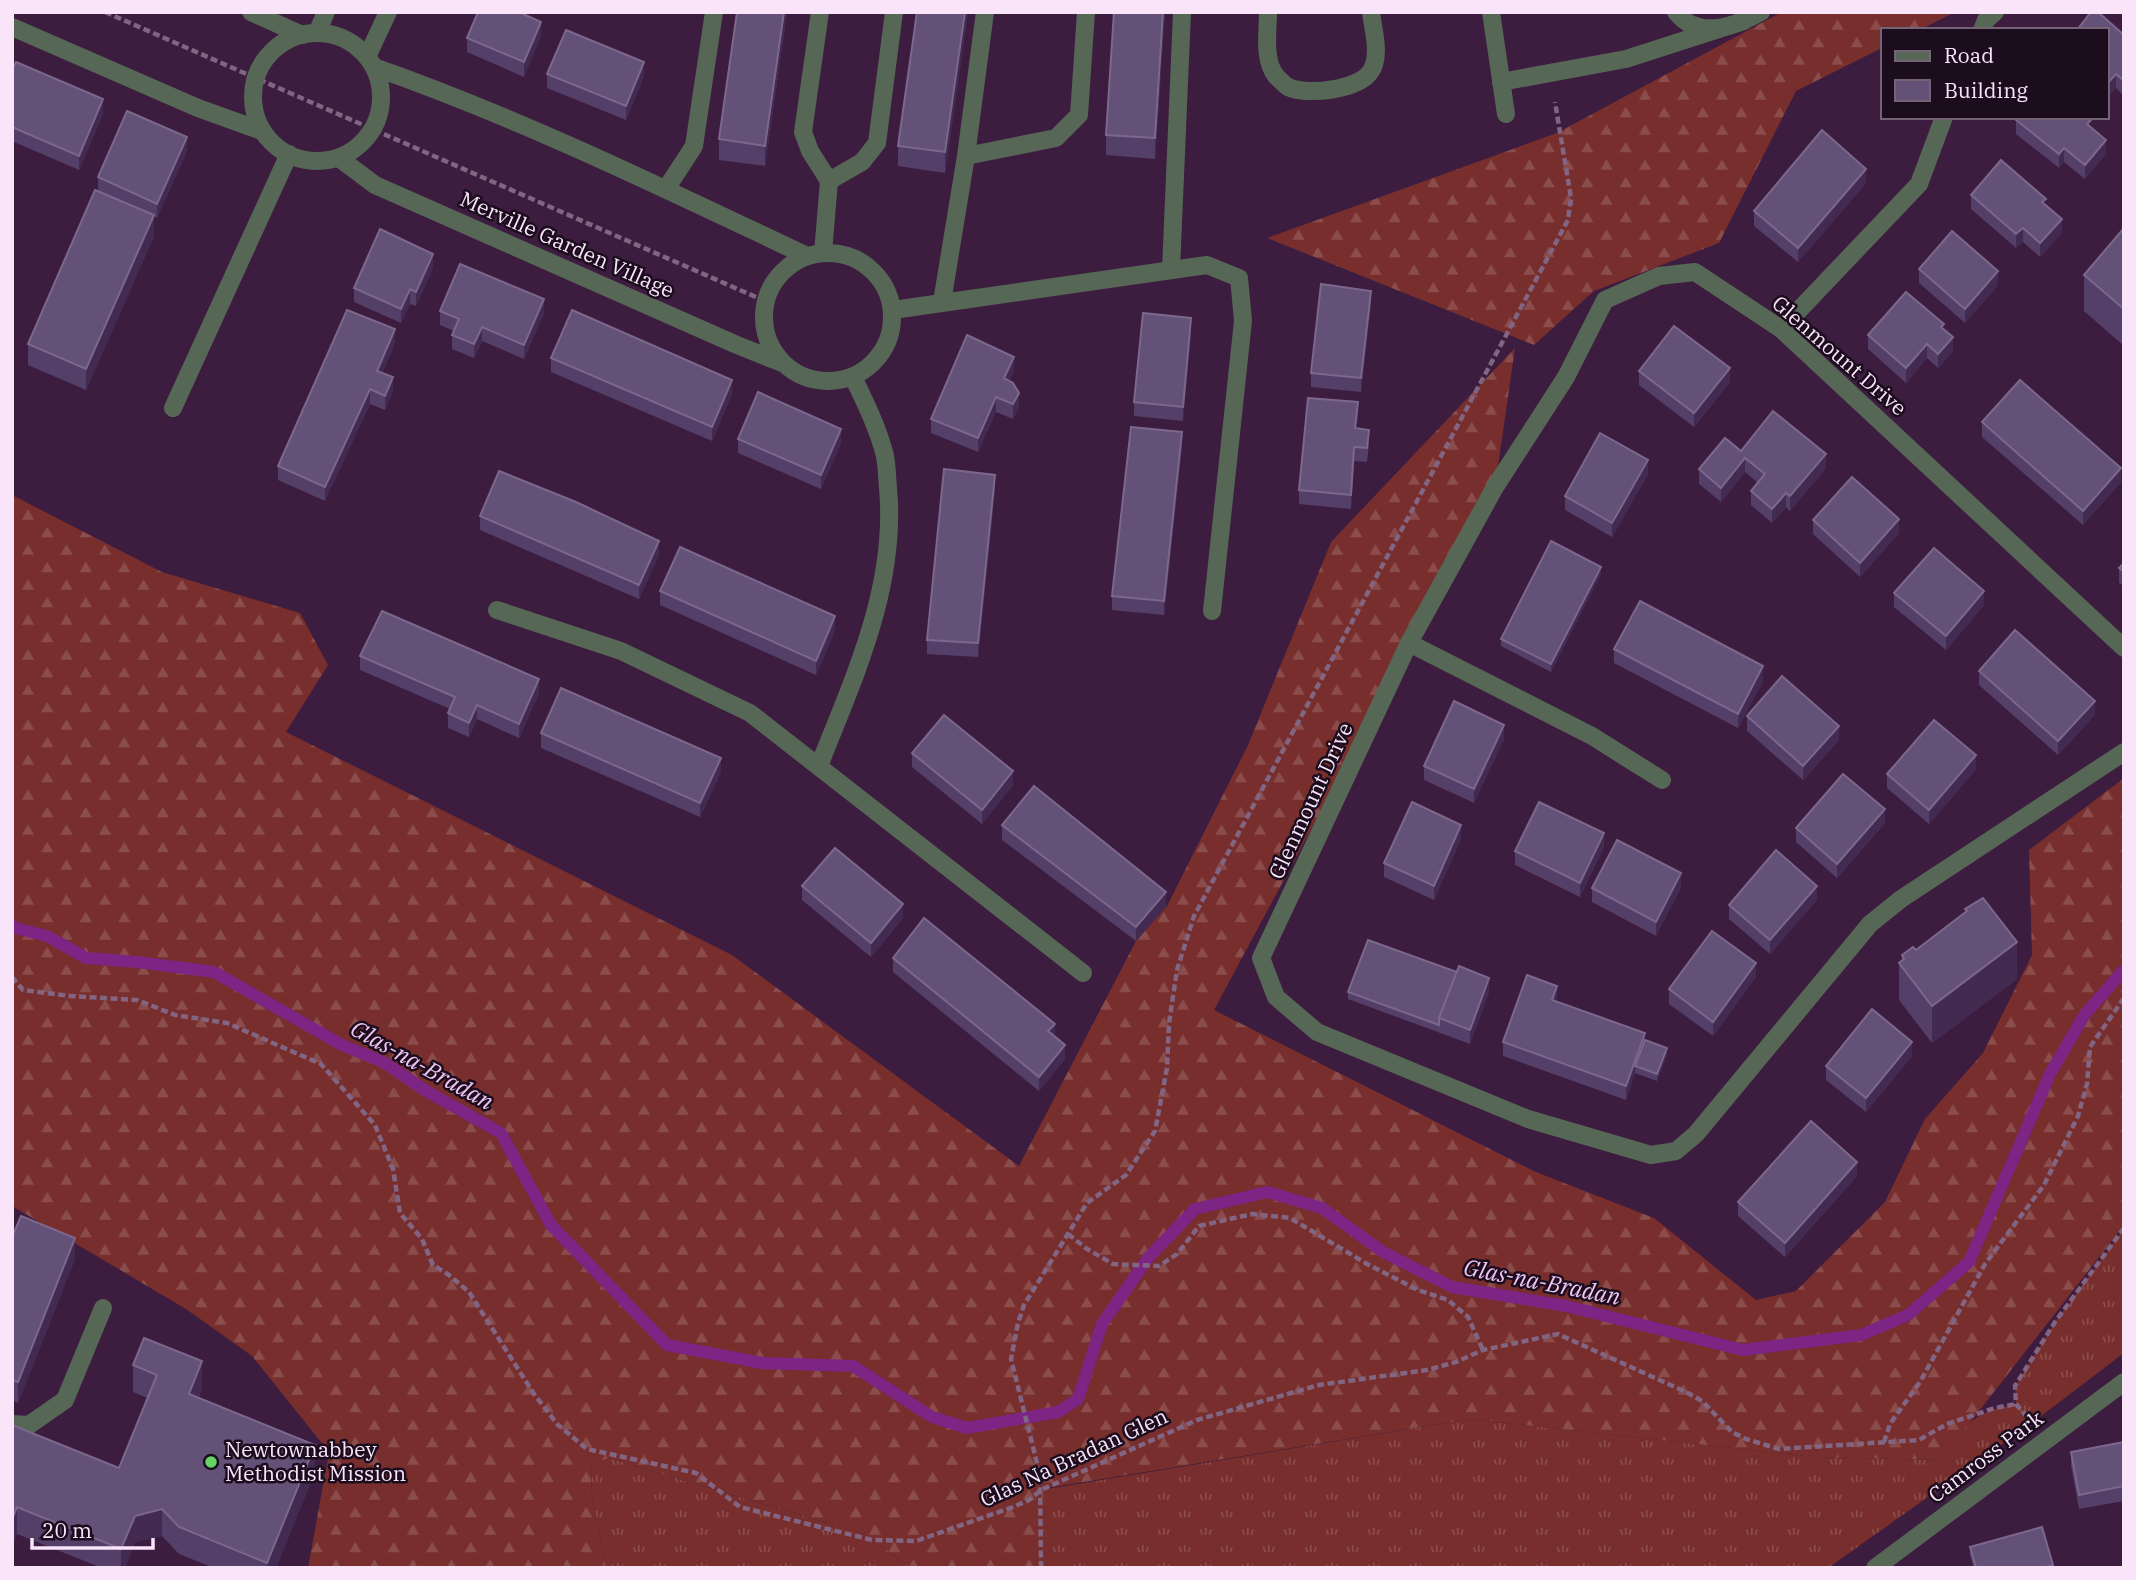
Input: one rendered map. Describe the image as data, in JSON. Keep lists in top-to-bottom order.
{
  "streets": {
    "street": ["Merville Garden Village", "Glenmount Drive", "Camross Park"],
    "path": ["Glas Na Bradan Glen"]
  },
  "water": ["Glas-na-Bradan"],
  "places": ["Newtownabbey Methodist Mission"],
  "legend": ["Road", "Building"],
  "scale_bar": "20 m"
}
